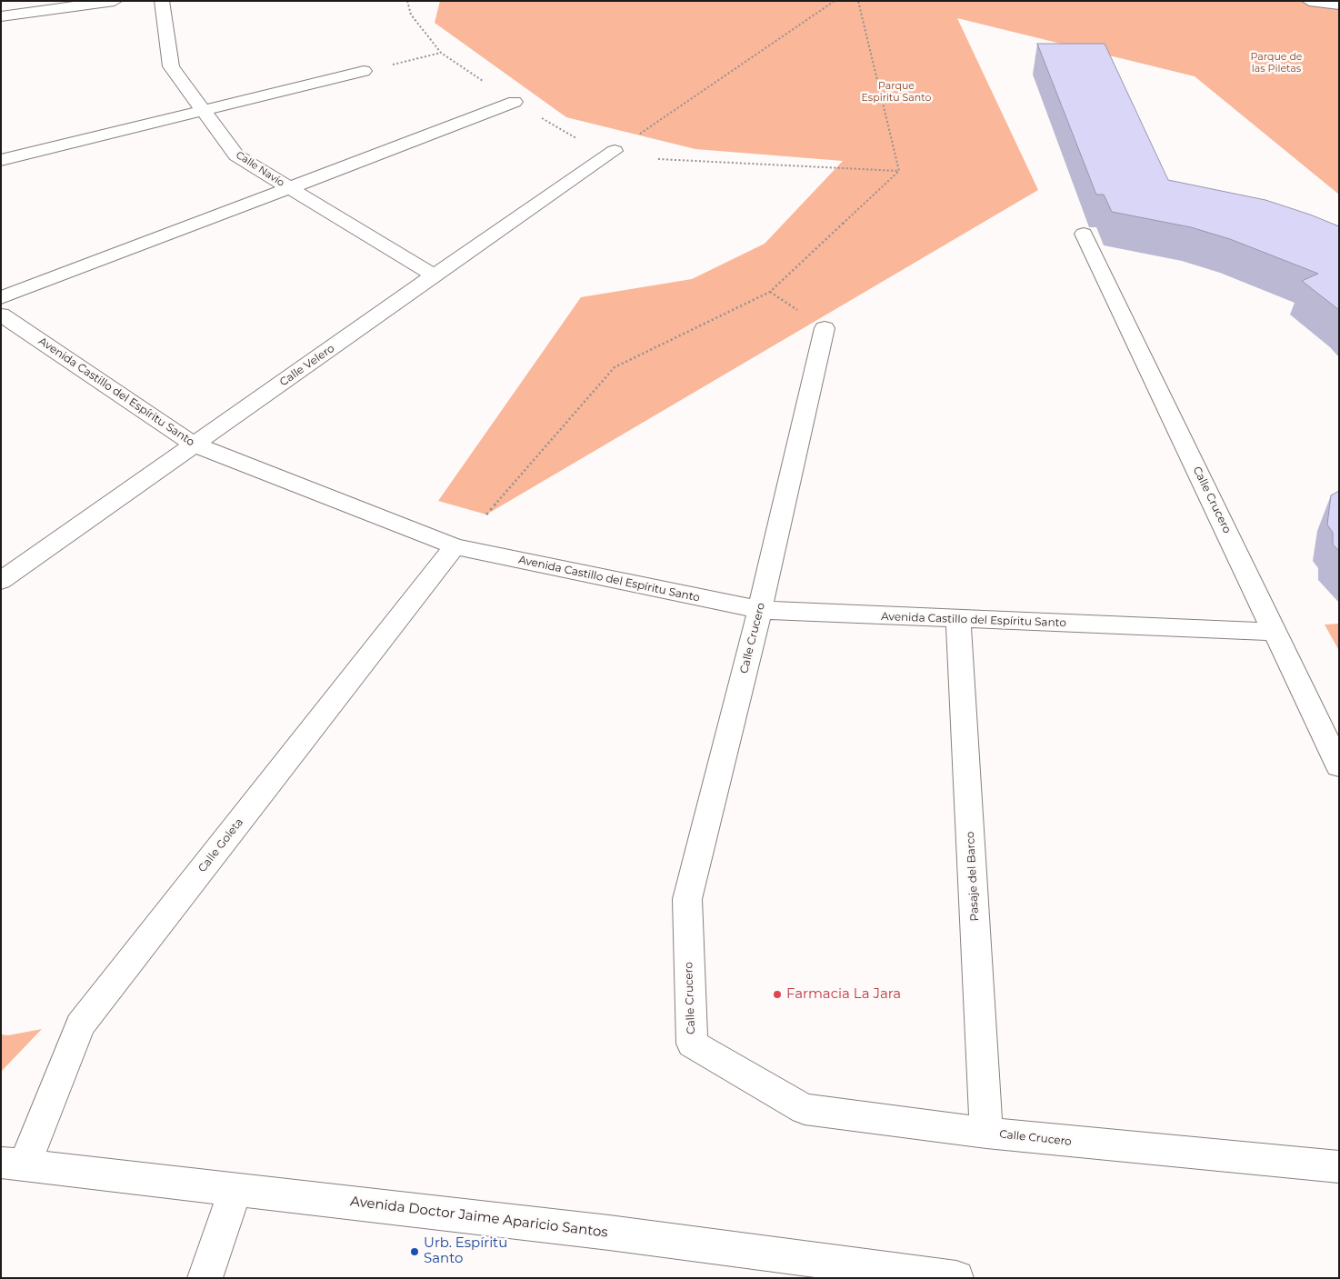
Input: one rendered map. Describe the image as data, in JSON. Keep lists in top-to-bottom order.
{
  "streets": {
    "street": [
      "Calle Navío",
      "Calle Velero",
      "Avenida Castillo del Espíritu Santo",
      "Calle Crucero",
      "Calle Goleta",
      "Pasaje del Barco",
      "Avenida Doctor Jaime Aparicio Santos"
    ]
  },
  "crossings": [
    ["Calle Navío", "Calle Velero"],
    ["Calle Velero", "Avenida Castillo del Espíritu Santo"],
    ["Avenida Castillo del Espíritu Santo", "Calle Crucero"],
    ["Avenida Castillo del Espíritu Santo", "Calle Goleta"],
    ["Avenida Castillo del Espíritu Santo", "Pasaje del Barco"],
    ["Calle Crucero", "Pasaje del Barco"],
    ["Calle Goleta", "Avenida Doctor Jaime Aparicio Santos"]
  ],
  "parks": ["Parque de las Piletas", "Parque Espiritu Santo"],
  "places": ["Farmacia La Jara", "Urb. Espíritu Santo"]
}
